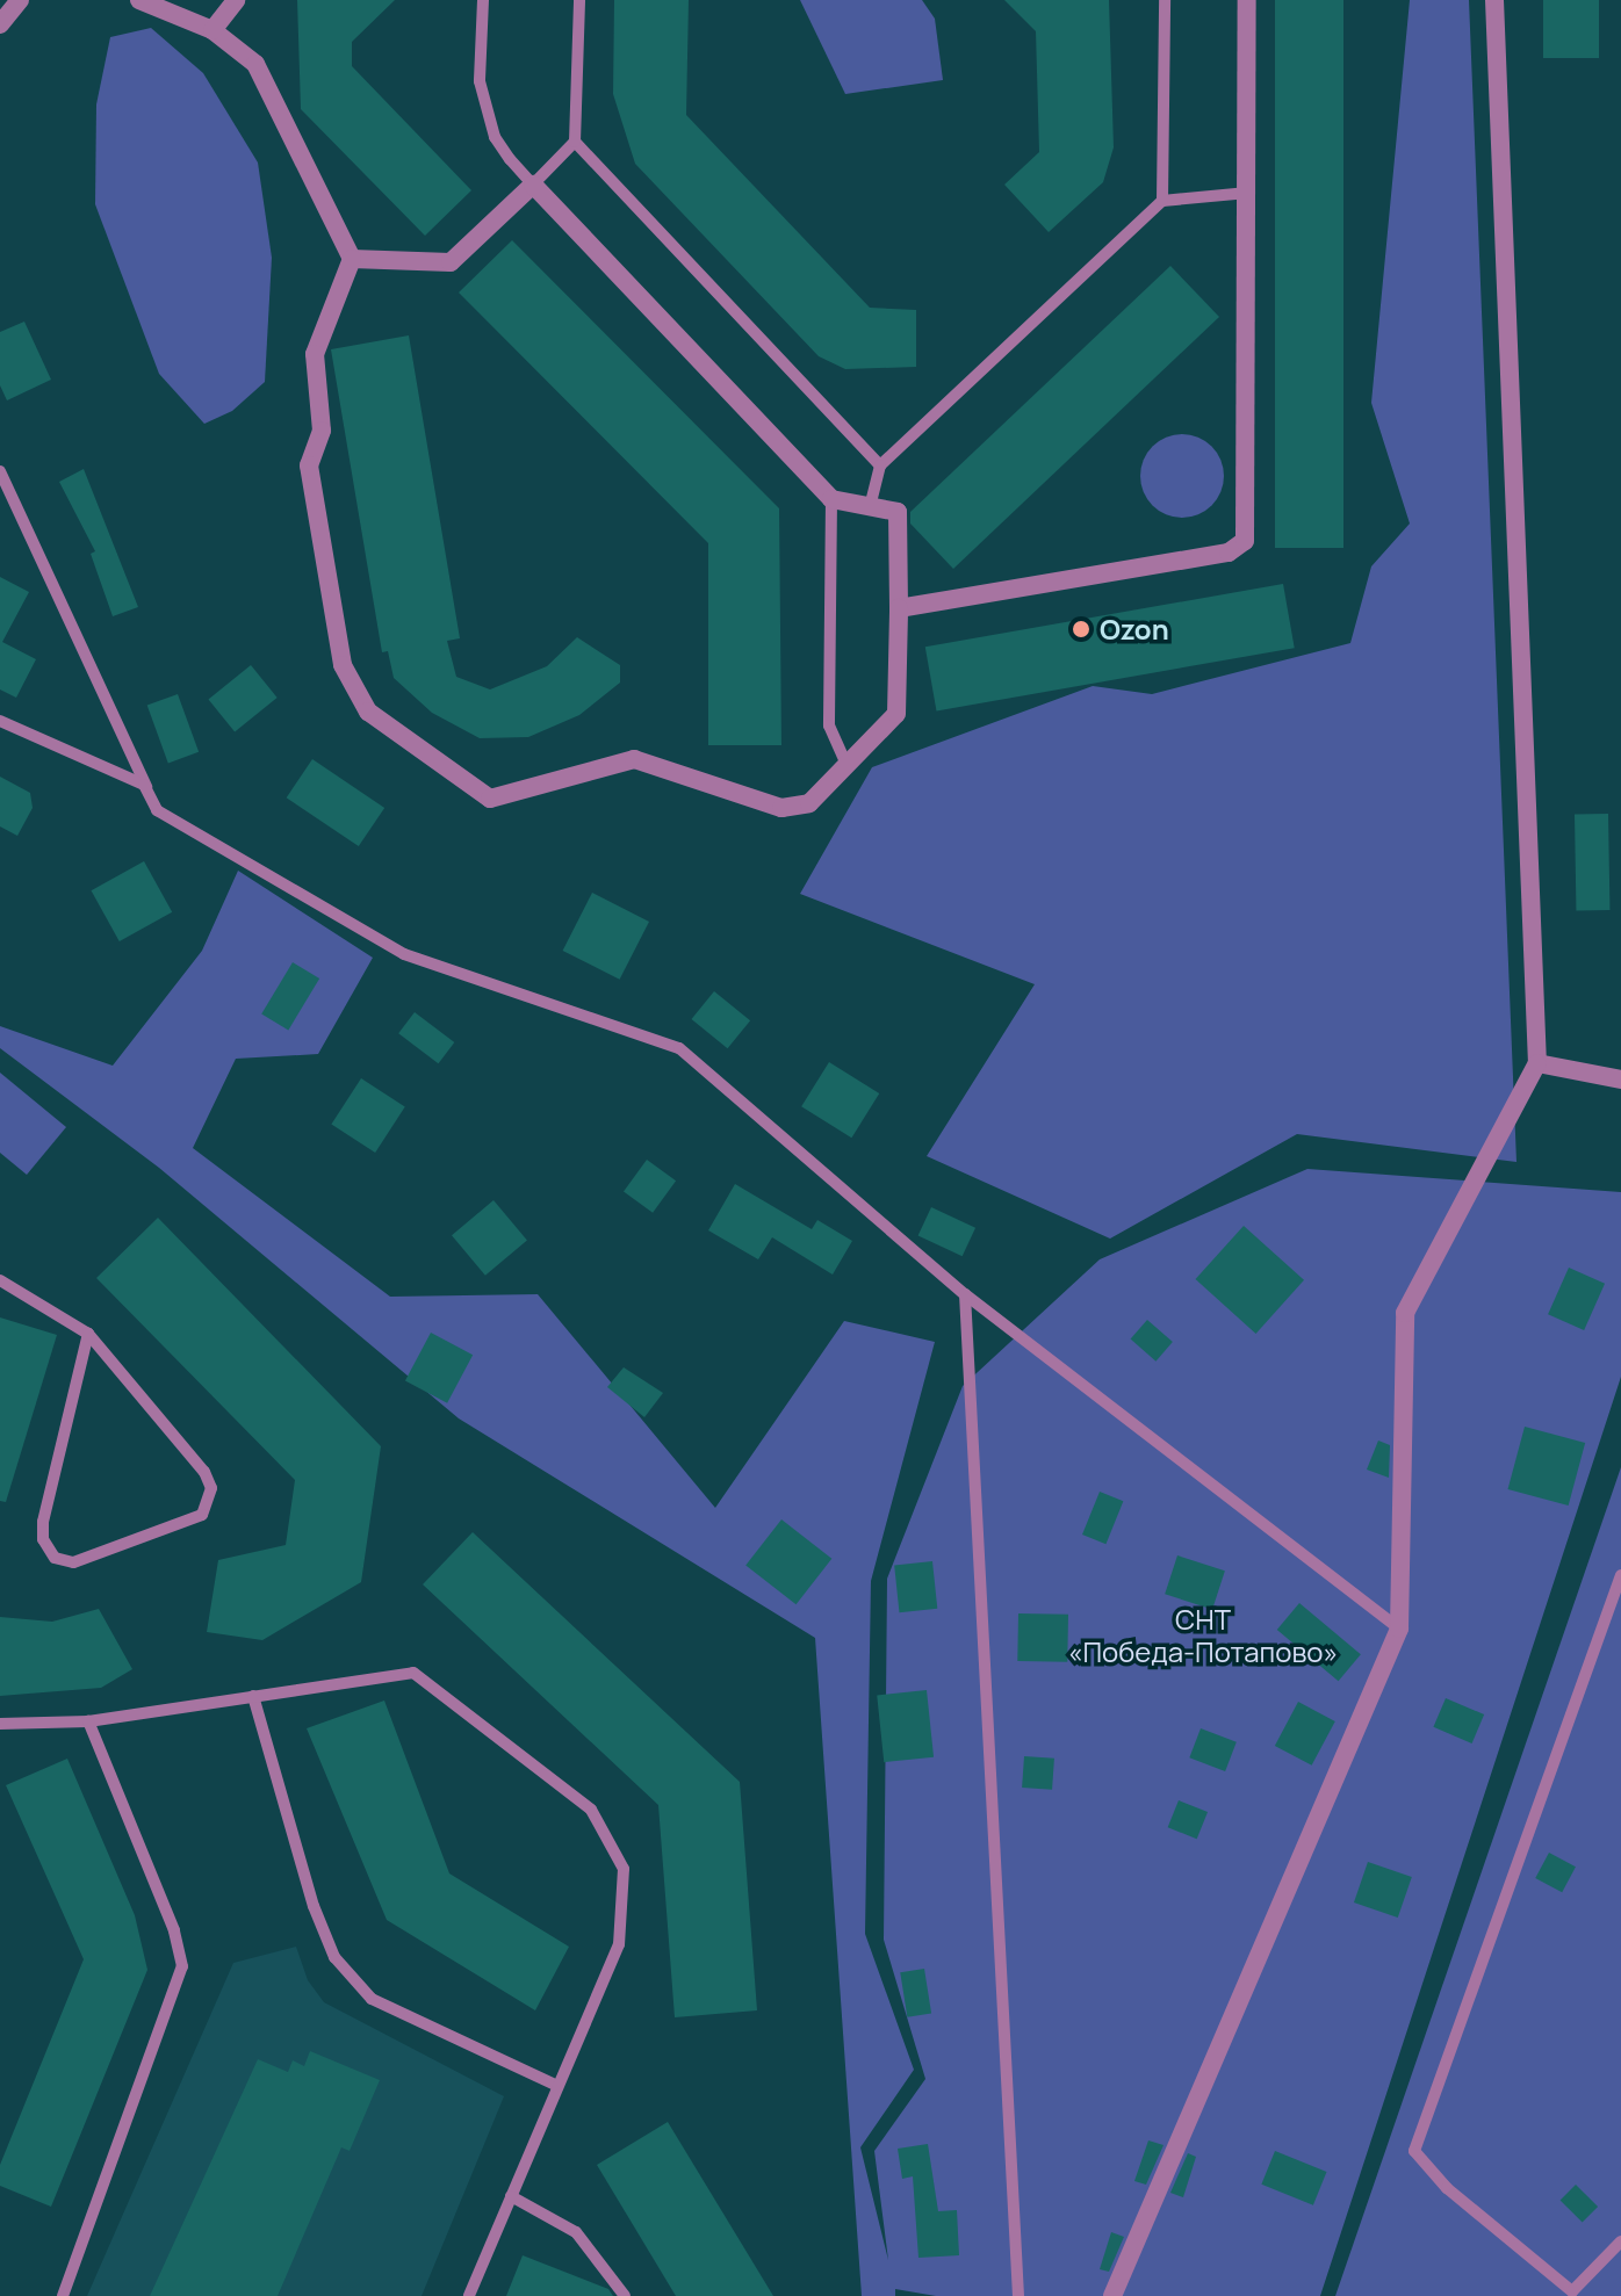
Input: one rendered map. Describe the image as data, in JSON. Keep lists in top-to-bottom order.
{
  "parks": ["СНТ «Победа-Потапово»"],
  "places": ["Ozon"]
}
